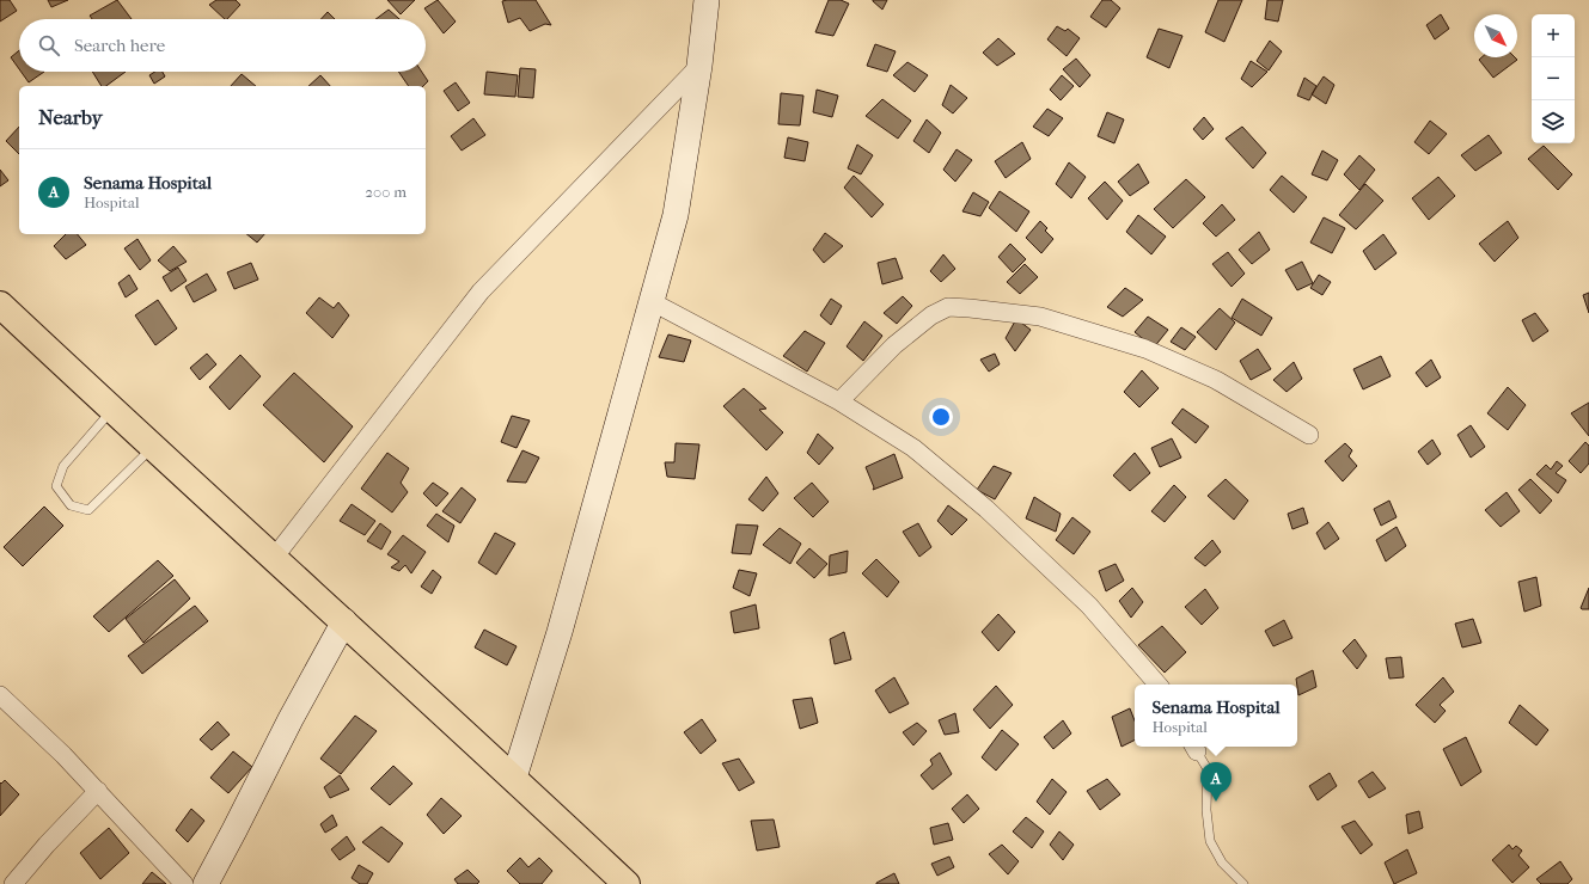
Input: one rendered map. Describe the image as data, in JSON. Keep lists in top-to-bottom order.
{
  "north": "bottom right",
  "page": {
    "map_buttons": ["+", "−"],
    "search": "Search here",
    "heading": "Nearby",
    "list": [
      {
        "mark": "A",
        "name": "Senama Hospital",
        "note": "Hospital",
        "value": "200 m"
      }
    ],
    "popup": ["Senama Hospital", "Hospital"],
    "pins": "A"
  }
}
